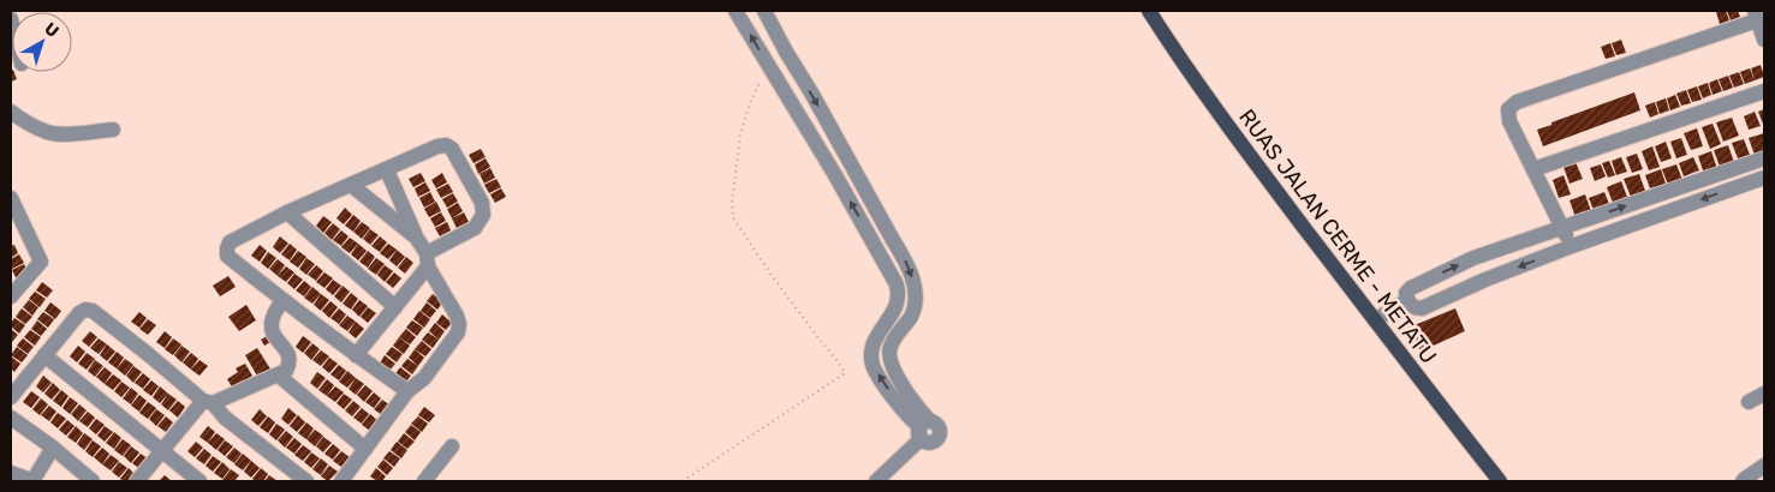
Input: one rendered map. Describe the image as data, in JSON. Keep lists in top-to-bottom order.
{
  "streets": {
    "main road": ["RUAS JALAN CERME - METATU"]
  },
  "north": "top right"
}
